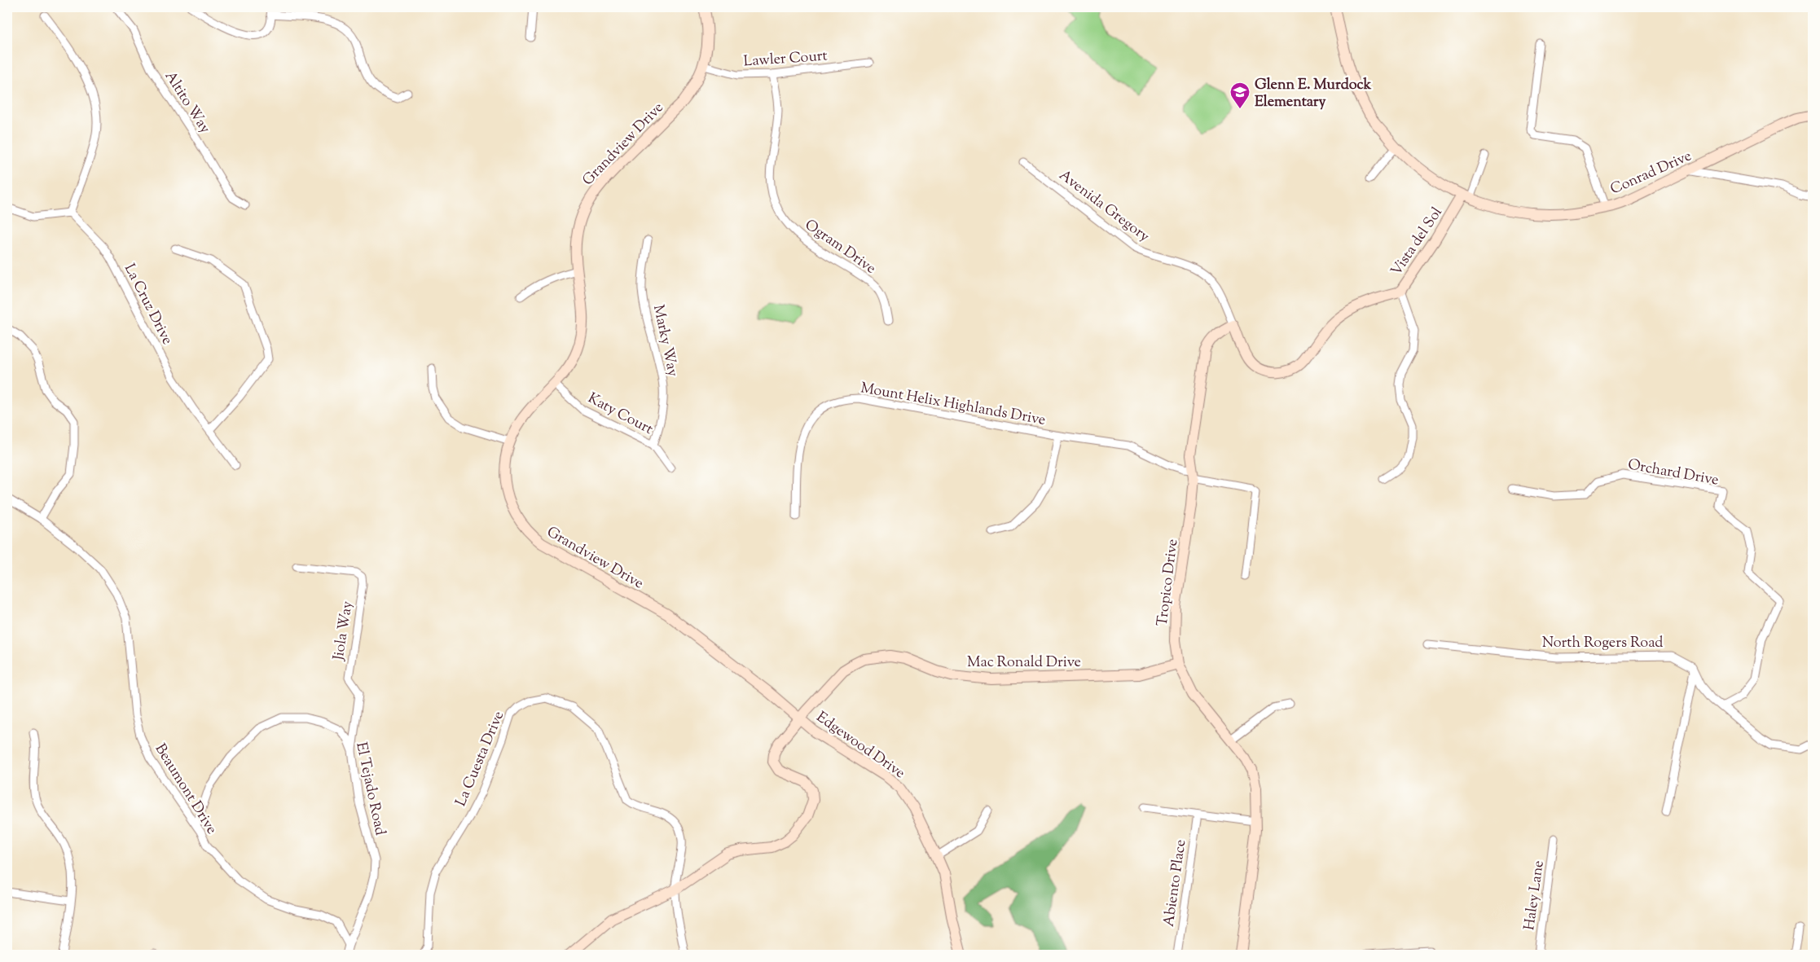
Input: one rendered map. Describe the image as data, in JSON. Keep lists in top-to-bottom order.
{
  "streets": {
    "street": [
      "Lawler Court",
      "Altito Way",
      "Grandview Drive",
      "Conrad Drive",
      "Avenida Gregory",
      "Vista del Sol",
      "Ogram Drive",
      "La Cruz Drive",
      "Marky Way",
      "Mount Helix Highlands Drive",
      "Katy Court",
      "Orchard Drive",
      "Tropico Drive",
      "Jiola Way",
      "North Rogers Road",
      "Mac Ronald Drive",
      "Edgewood Drive",
      "La Cuesta Drive",
      "Beaumont Drive",
      "El Tejado Road",
      "Abiento Place",
      "Haley Lane"
    ]
  },
  "crossings": [
    ["Lawler Court", "Grandview Drive"],
    ["Lawler Court", "Ogram Drive"],
    ["Grandview Drive", "Katy Court"],
    ["Grandview Drive", "Mac Ronald Drive"],
    ["Grandview Drive", "Edgewood Drive"],
    ["Conrad Drive", "Vista del Sol"],
    ["Avenida Gregory", "Vista del Sol"],
    ["Avenida Gregory", "Tropico Drive"],
    ["Marky Way", "Katy Court"],
    ["Mount Helix Highlands Drive", "Tropico Drive"],
    ["Orchard Drive", "North Rogers Road"],
    ["Tropico Drive", "Mac Ronald Drive"],
    ["Jiola Way", "El Tejado Road"],
    ["Mac Ronald Drive", "Edgewood Drive"],
    ["Mac Ronald Drive", "La Cuesta Drive"],
    ["Beaumont Drive", "El Tejado Road"]
  ],
  "places": {
    "school or university": ["Glenn E. Murdock Elementary"]
  }
}
